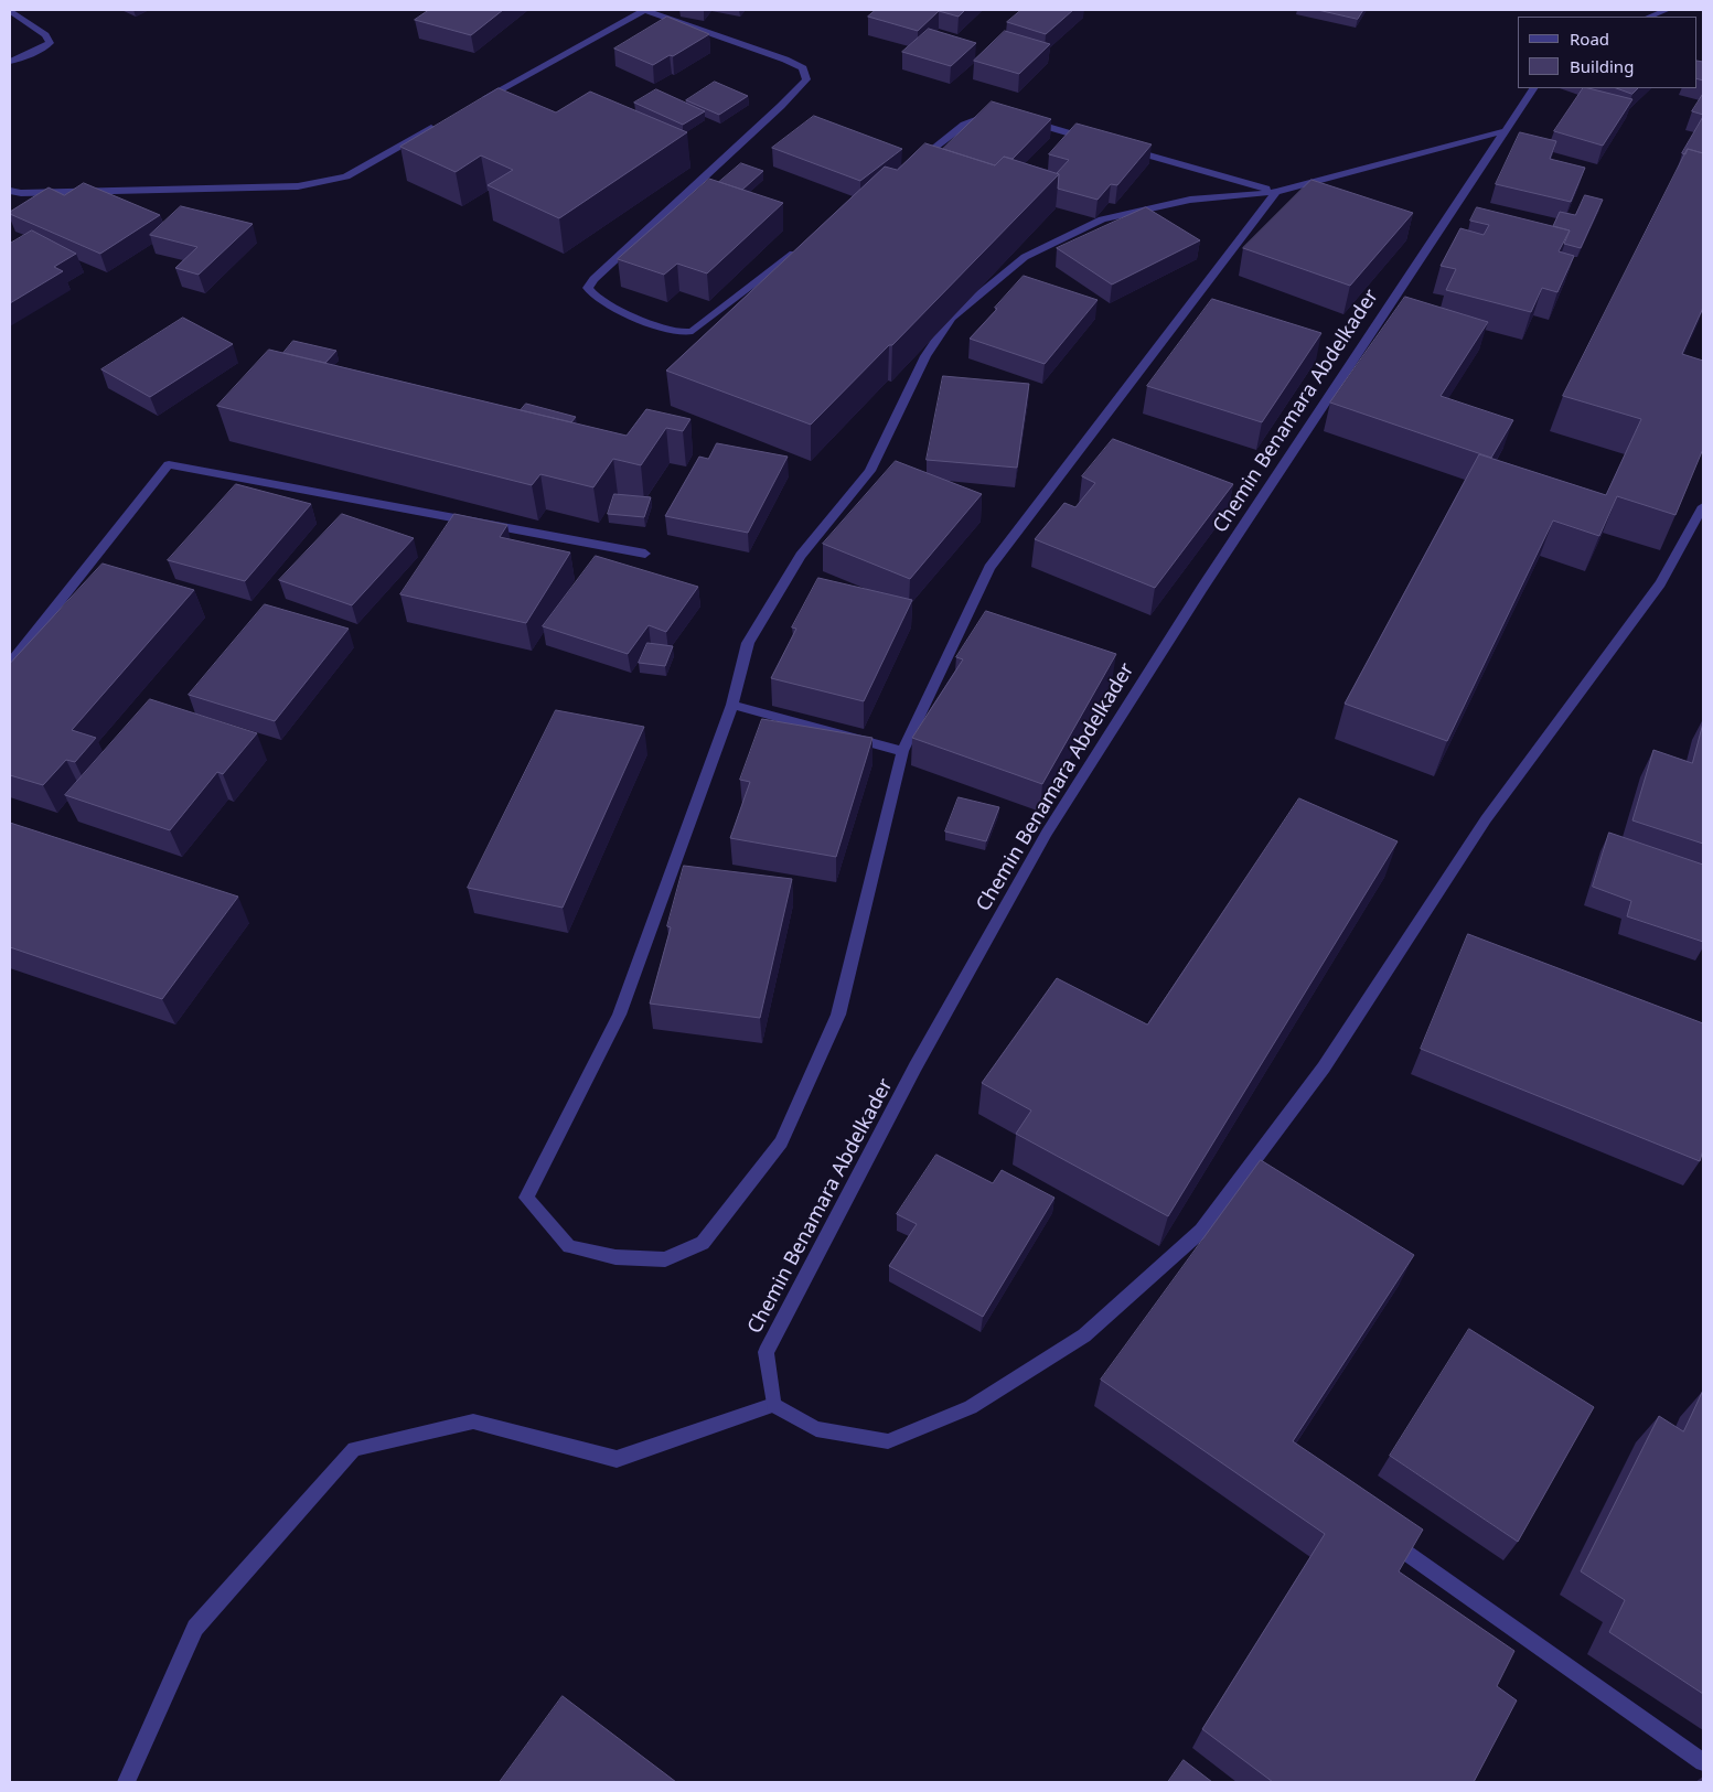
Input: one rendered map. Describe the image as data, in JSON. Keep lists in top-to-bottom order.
{
  "streets": {
    "street": ["Chemin Benamara Abdelkader"]
  },
  "legend": ["Road", "Building"]
}
